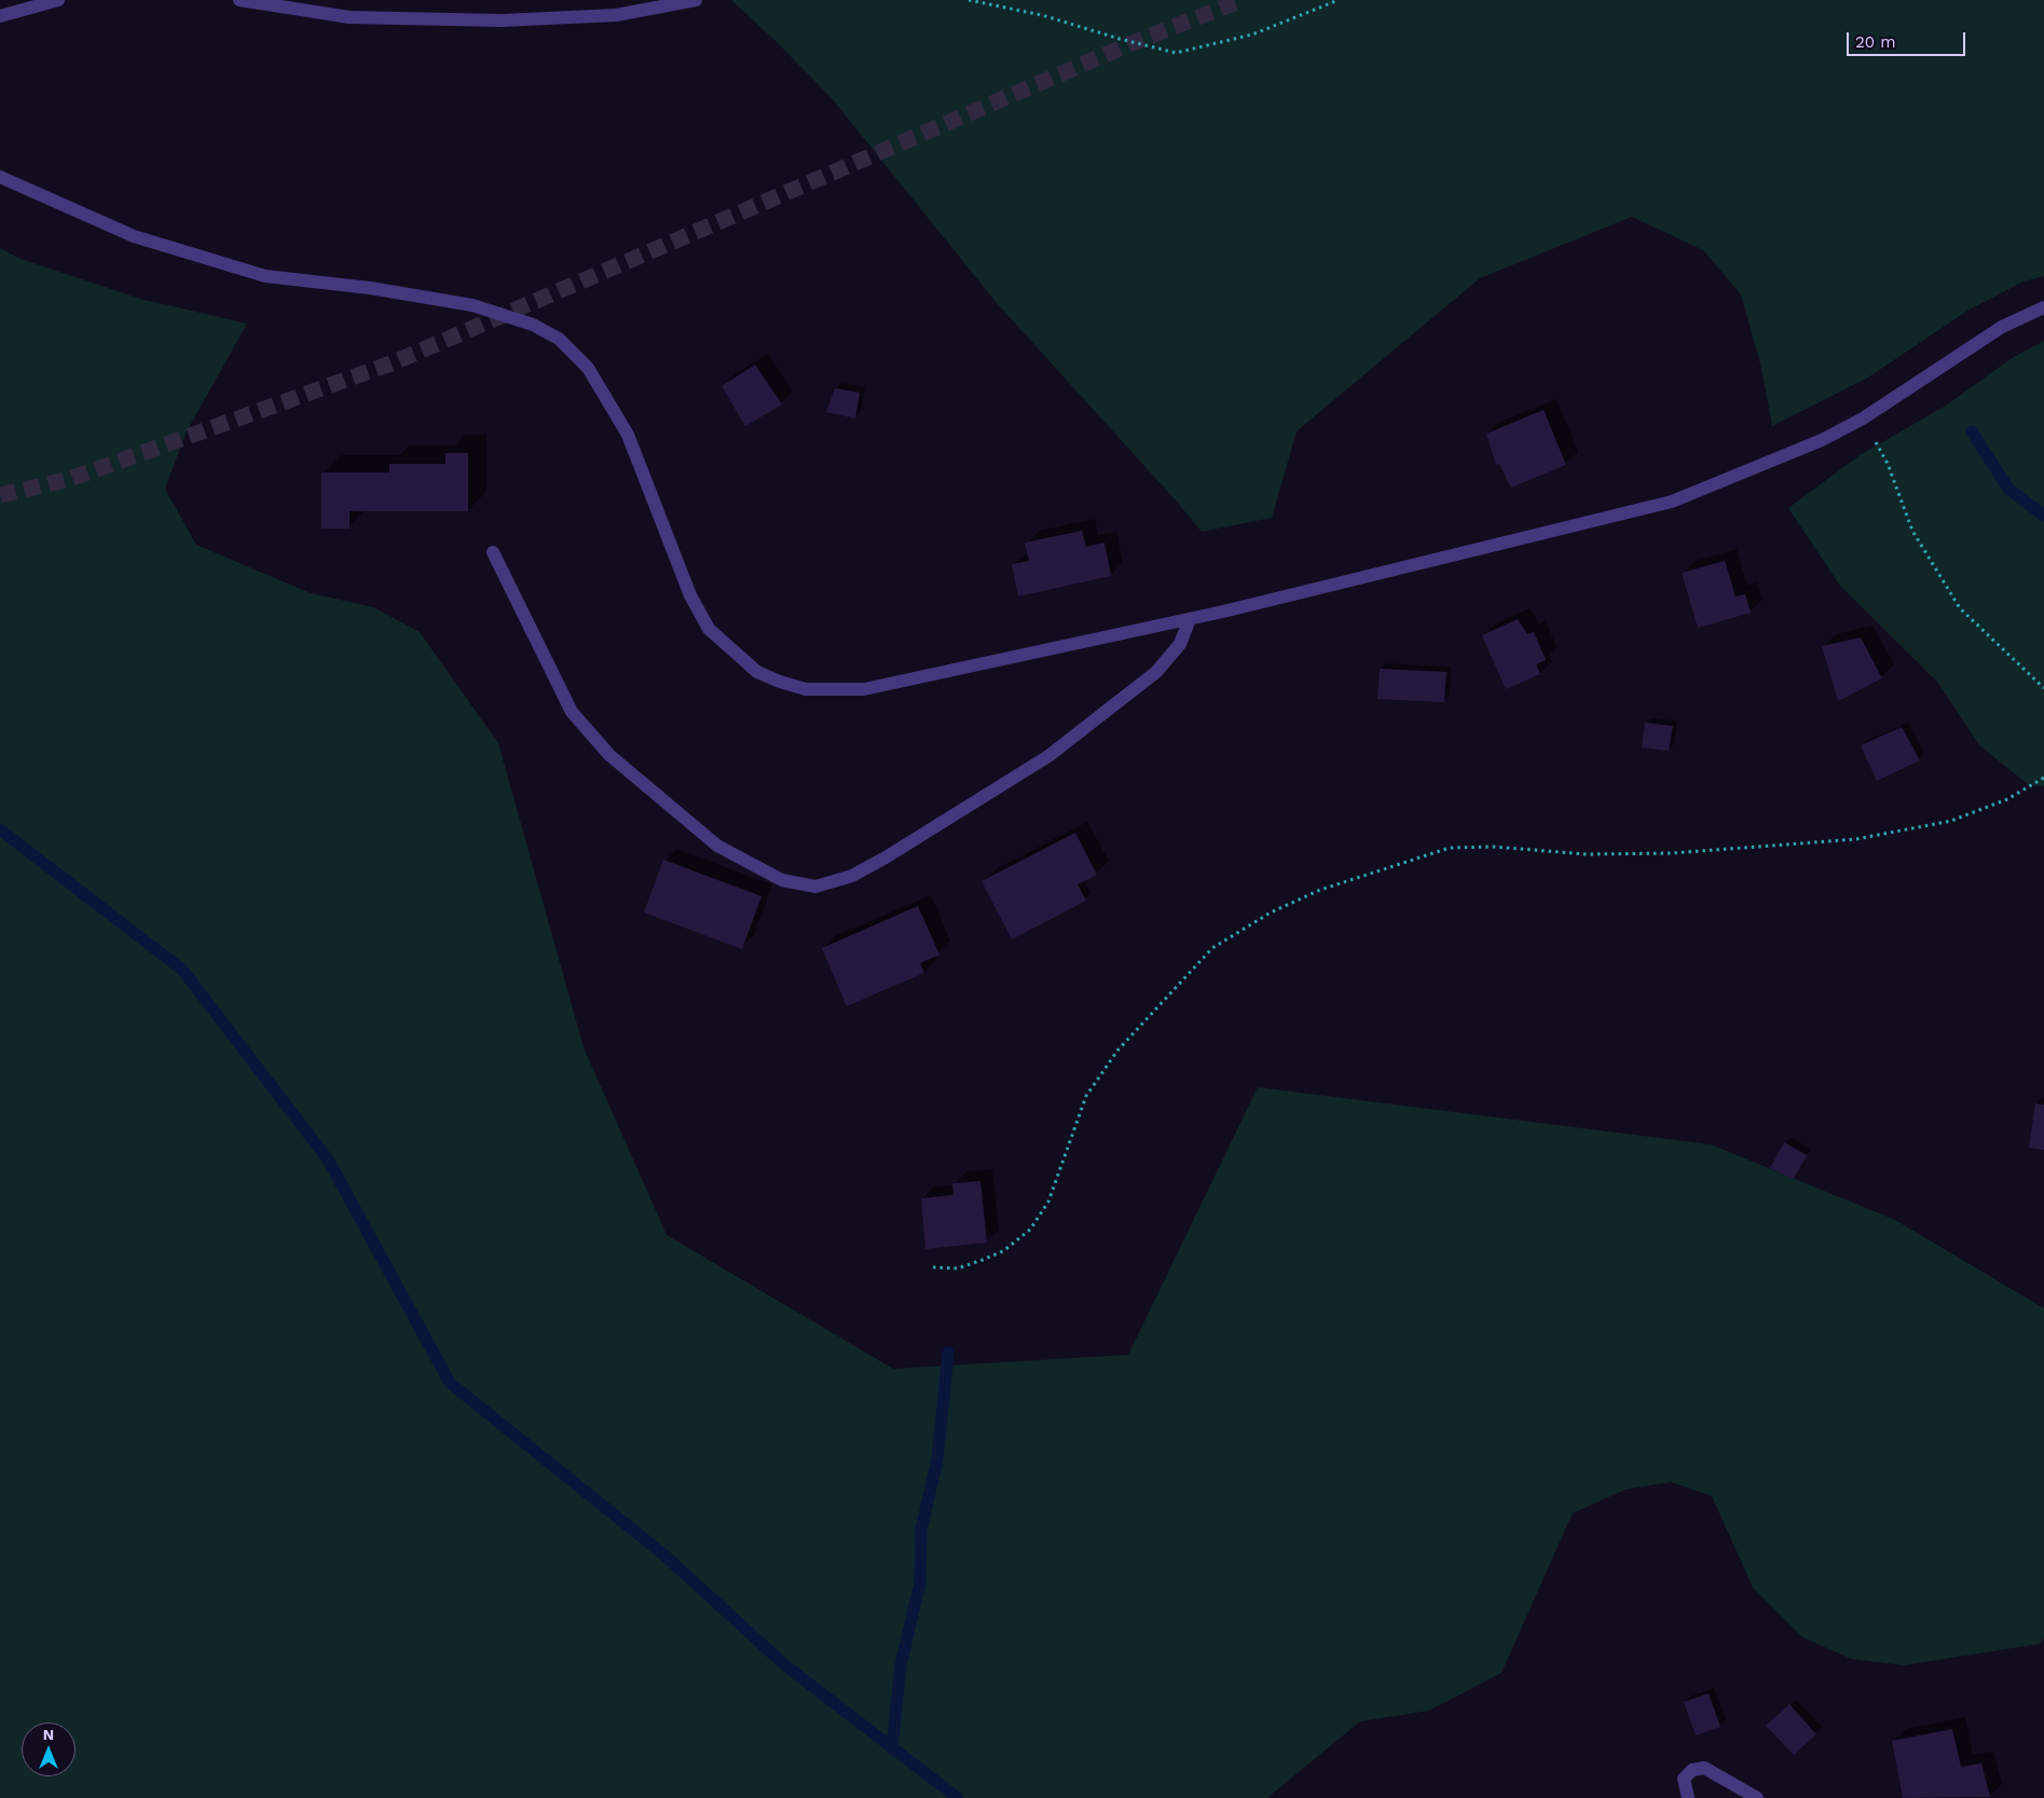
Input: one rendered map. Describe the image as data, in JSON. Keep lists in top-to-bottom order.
{
  "scale_bar": "20 m",
  "north": "top"
}
